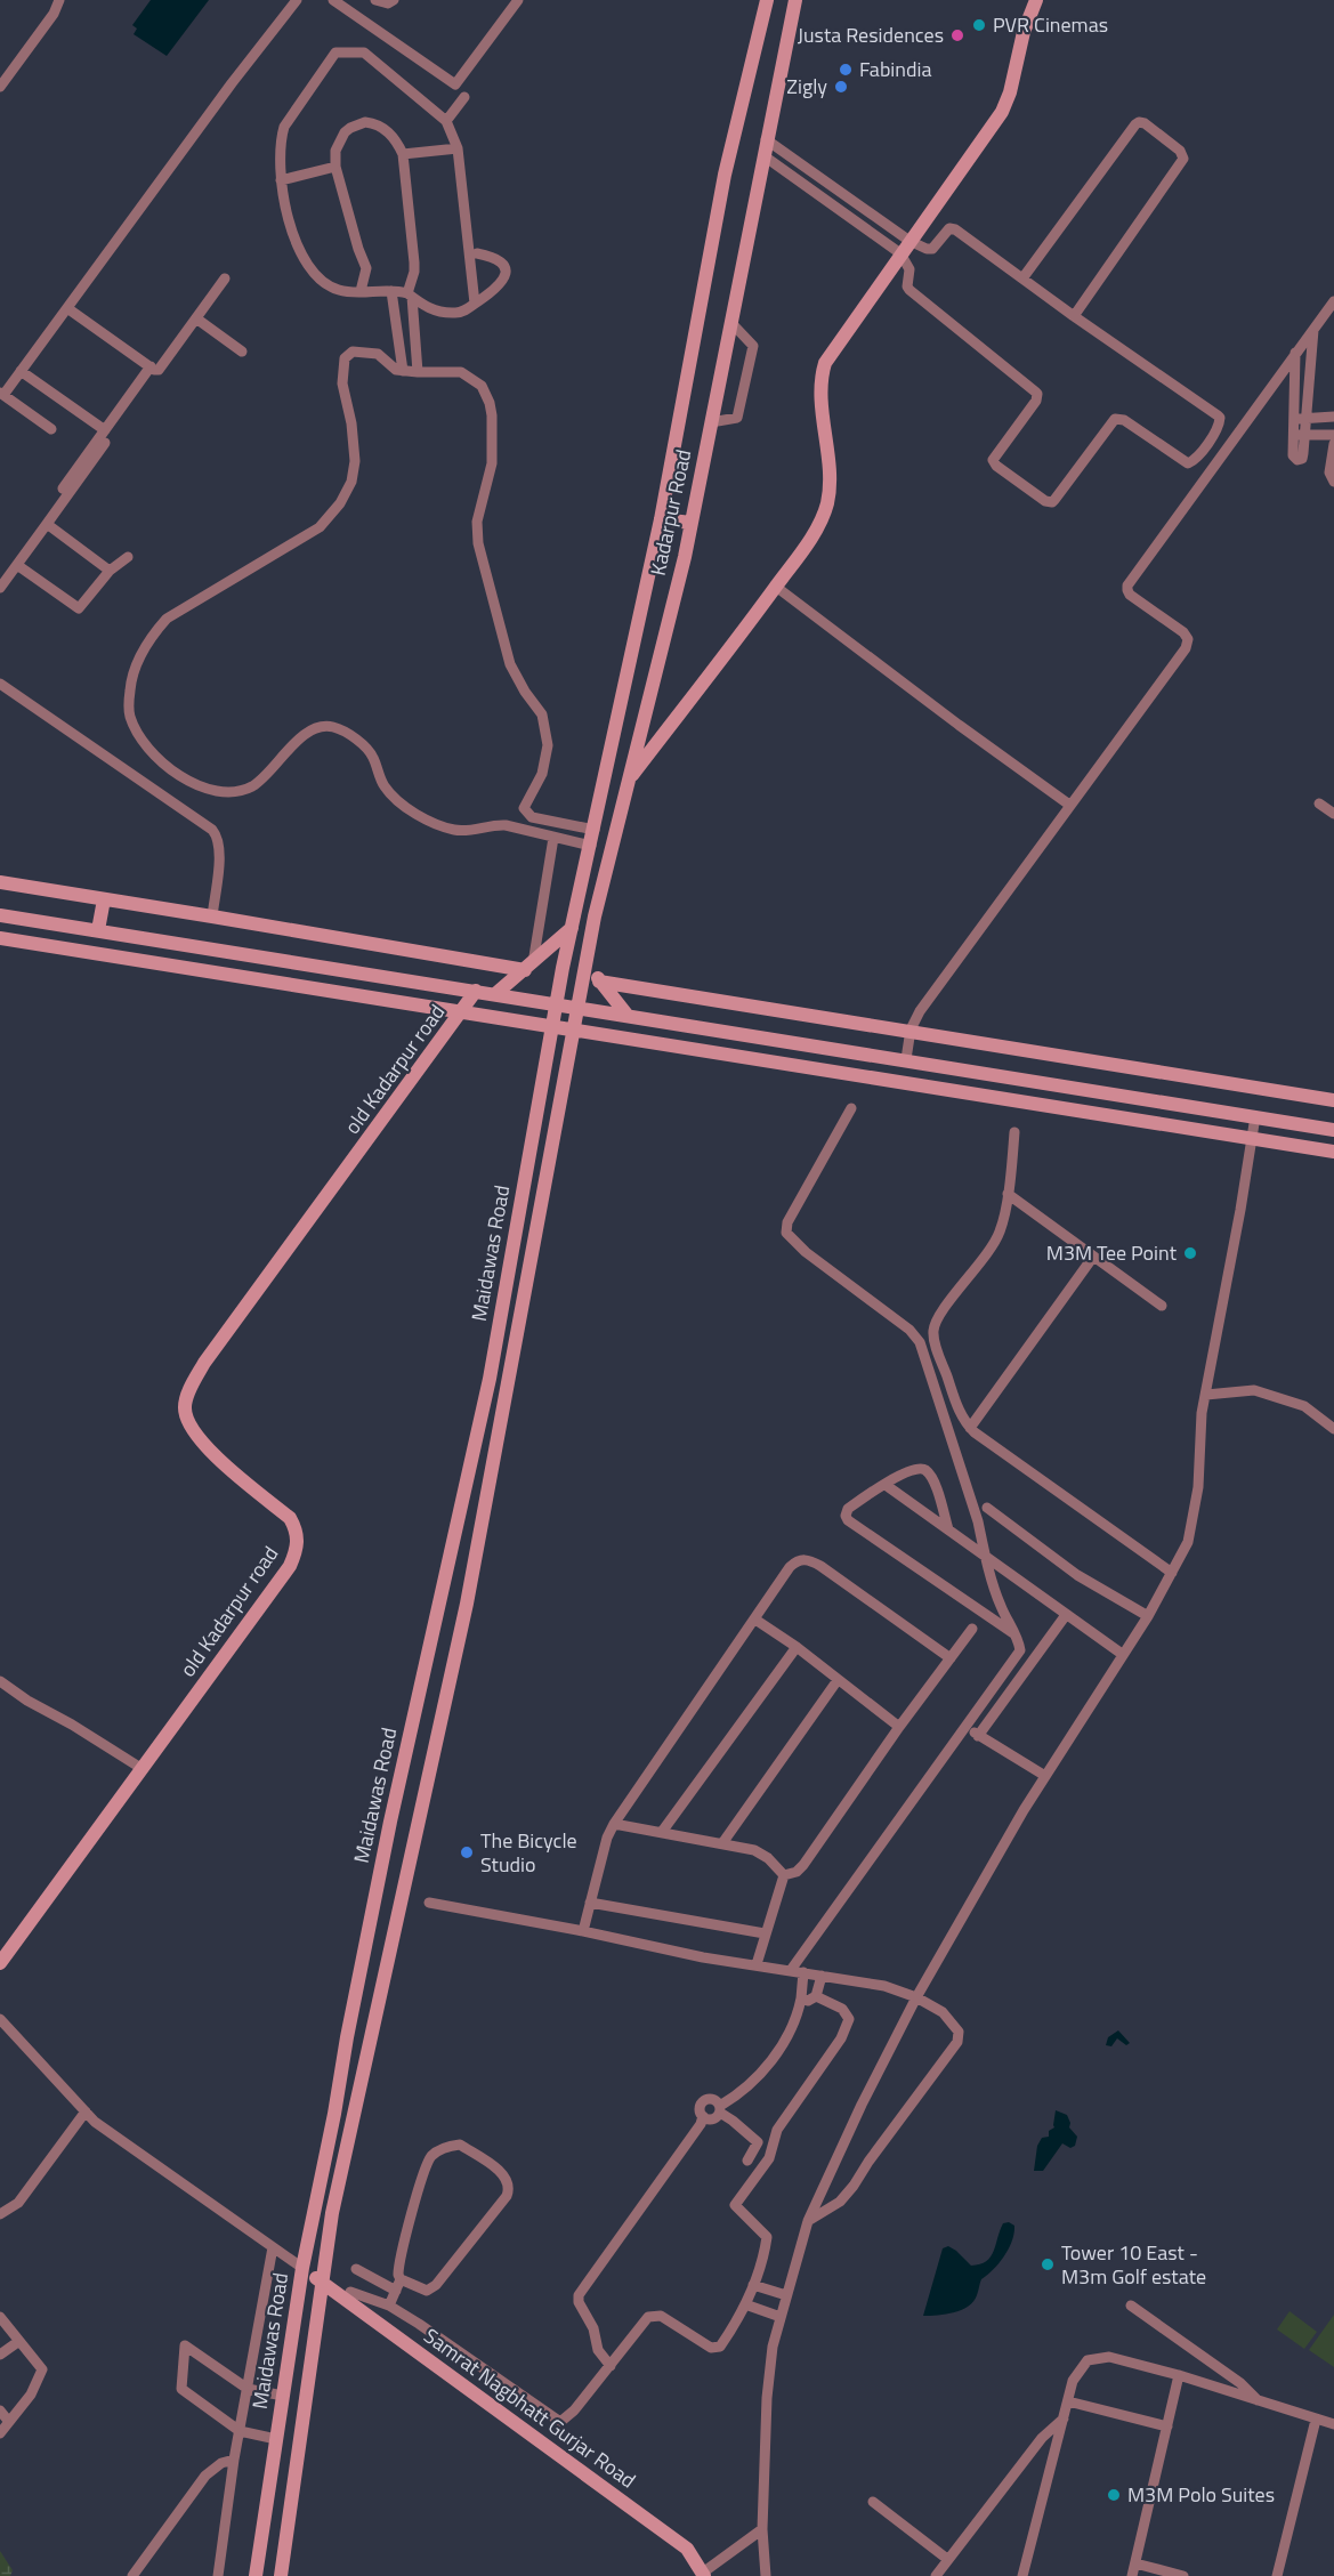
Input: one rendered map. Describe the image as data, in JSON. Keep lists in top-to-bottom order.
{
  "streets": {
    "street": [
      "Kadarpur Road",
      "old Kadarpur road",
      "Maidawas Road",
      "Samrat Nagbhatt Gurjar Road"
    ]
  },
  "crossings": [
    ["Kadarpur Road", "Maidawas Road"],
    ["Maidawas Road", "Samrat Nagbhatt Gurjar Road"]
  ],
  "places": [
    "PVR Cinemas",
    "Justa Residences",
    "Fabindia",
    "Zigly",
    "M3M Tee Point",
    "The Bicycle Studio",
    "Tower 10 East - M3m Golf estate",
    "M3M Polo Suites"
  ]
}
